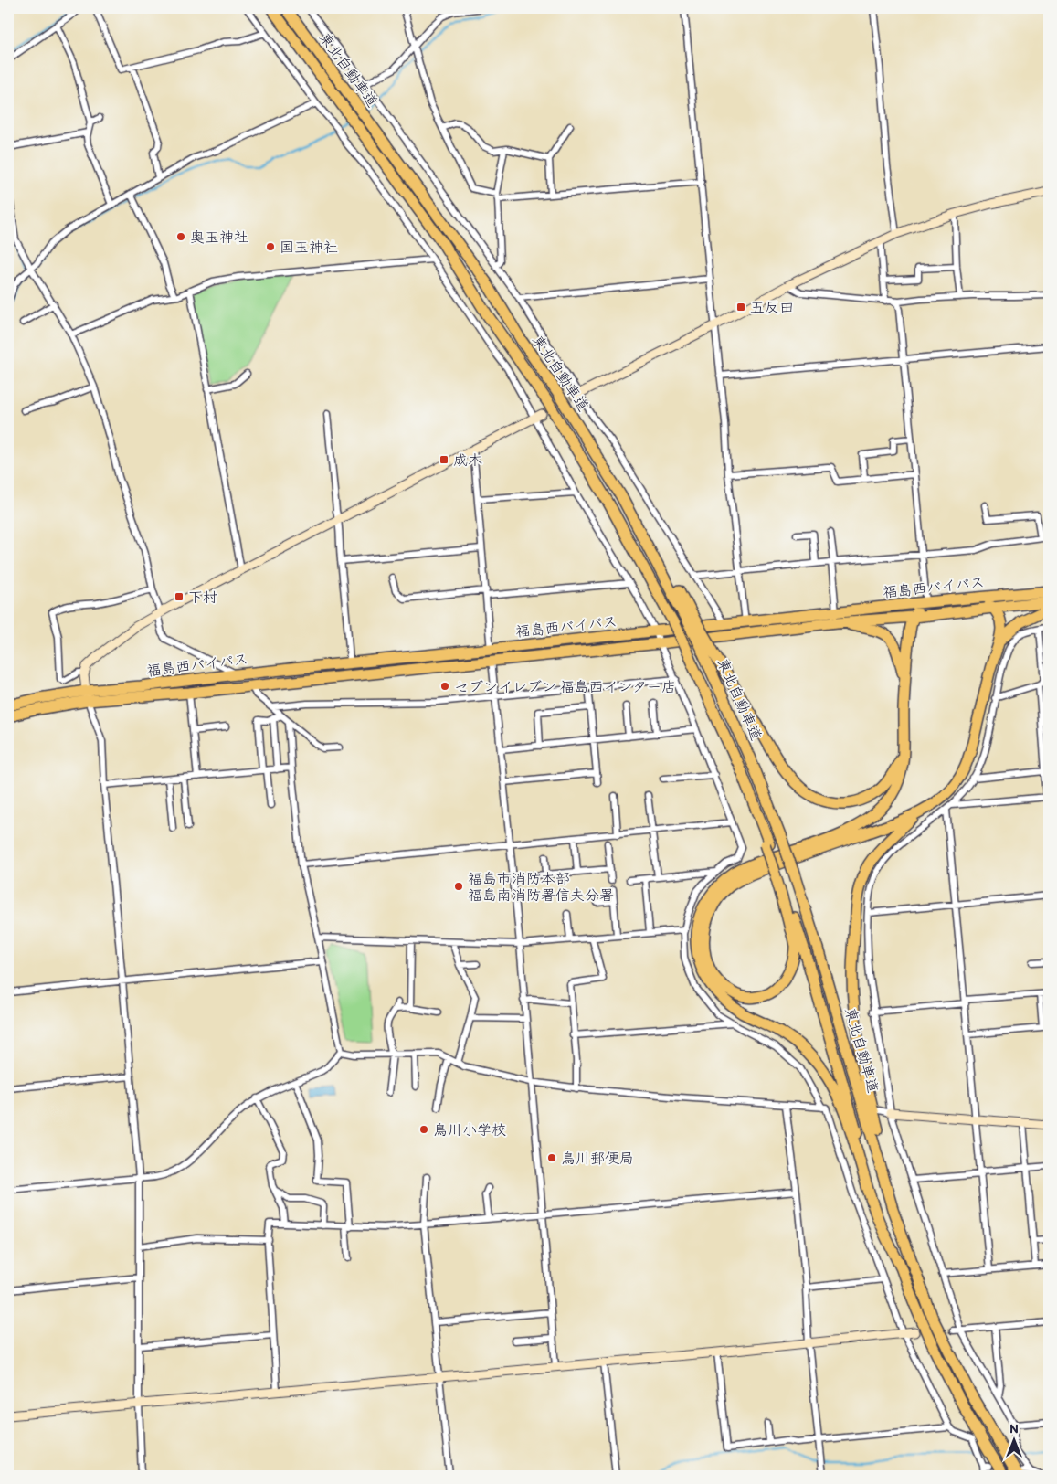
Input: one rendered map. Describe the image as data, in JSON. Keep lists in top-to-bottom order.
{
  "streets": {
    "highway": ["東北自動車道", "福島西バイパス"]
  },
  "places": {
    "other": [
      "奥玉神社",
      "国玉神社",
      "セブンイレブン 福島西インター店",
      "福島市消防本部 福島南消防署信夫分署",
      "鳥川小学校",
      "鳥川郵便局"
    ],
    "transit": ["五反田", "成木", "下村"]
  },
  "north": "top"
}
